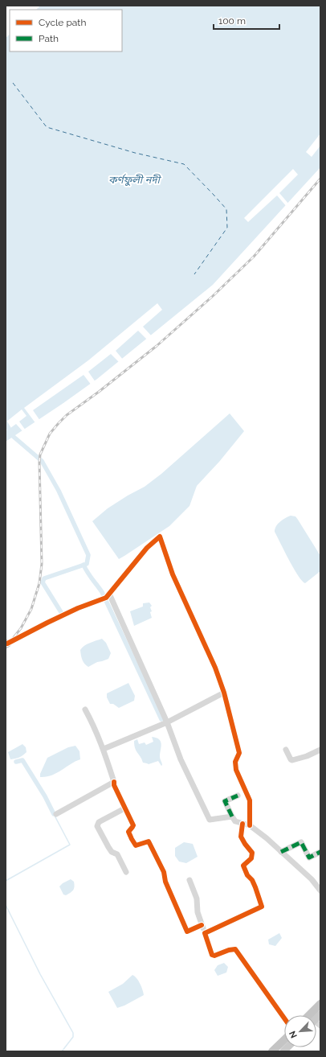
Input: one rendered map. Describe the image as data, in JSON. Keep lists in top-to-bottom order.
{
  "water": ["কর্ণফুলী নদী"],
  "legend": ["Cycle path", "Path"],
  "scale_bar": "100 m",
  "north": "bottom left"
}
